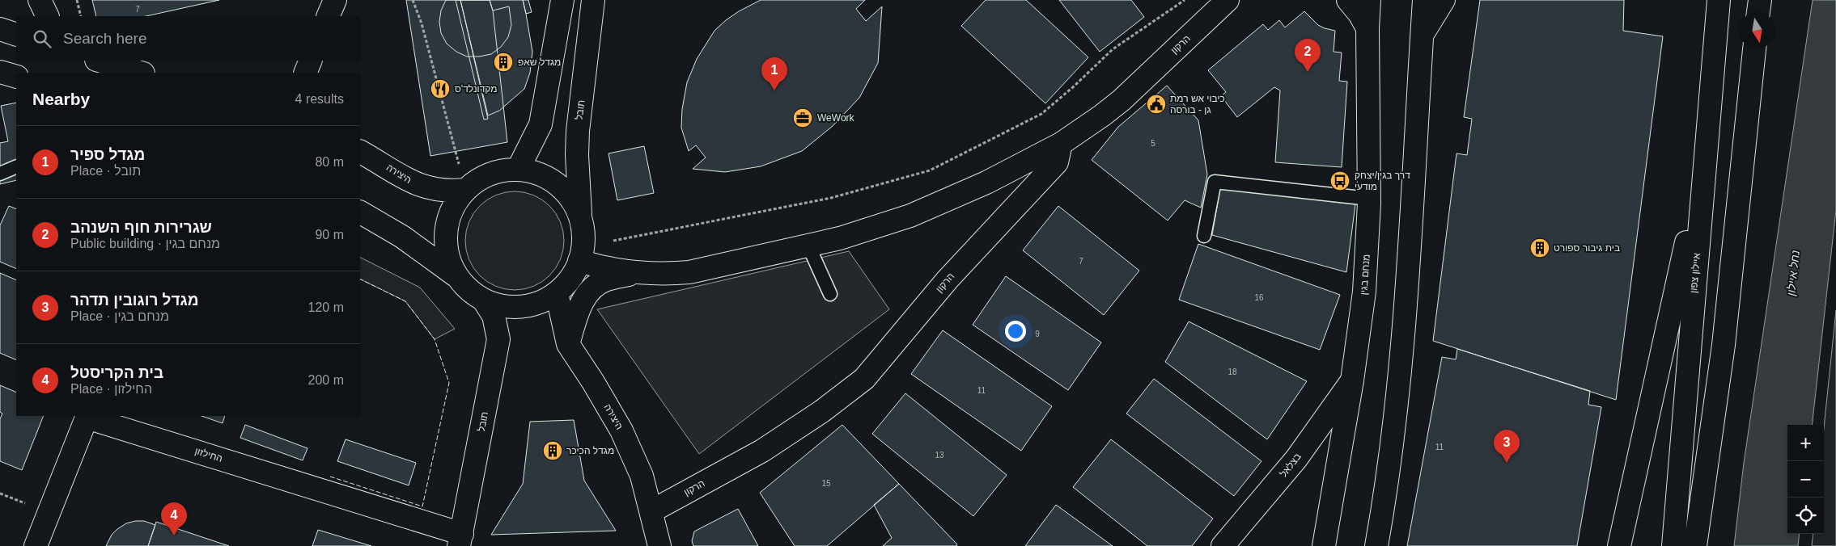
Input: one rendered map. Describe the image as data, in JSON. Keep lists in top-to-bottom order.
{
  "streets": {
    "main road": [
      "הרקון",
      "תובל",
      "היצירה",
      "איילון צפון",
      "מנחם בגין",
      "החילזון",
      "בצלאל"
    ]
  },
  "crossings": [
    ["הרקון", "היצירה"],
    ["תובל", "היצירה"],
    ["תובל", "החילזון"],
    ["מנחם בגין", "בצלאל"]
  ],
  "water": ["נחל איילון"],
  "places": {
    "building": ["מגדל שאפ", "בית גיבור ספורט", "מגדל הכיכר"],
    "restaurant": ["מקדונלד'ס"],
    "public building": ["כיבוי אש רמת גן - בורסה"],
    "office": ["WeWork"],
    "bus stop": ["דרך בגין/יצחק מודעי"]
  },
  "house_numbers": [
    "7",
    "5",
    "7",
    "16",
    "9",
    "18",
    "11",
    "11",
    "13",
    "15"
  ],
  "north": "bottom",
  "page": {
    "search": "Search here",
    "pins": [
      "2",
      "1",
      "3",
      "4"
    ],
    "heading": ["Nearby", "4 results"],
    "list": [
      {
        "mark": "1",
        "name": "מגדל ספיר",
        "note": "Place · תובל",
        "value": "80 m"
      },
      {
        "mark": "2",
        "name": "שגרירות חוף השנהב",
        "note": "Public building · מנחם בגין",
        "value": "90 m"
      },
      {
        "mark": "3",
        "name": "מגדל רוגובין תדהר",
        "note": "Place · מנחם בגין",
        "value": "120 m"
      },
      {
        "mark": "4",
        "name": "בית הקריסטל",
        "note": "Place · החילזון",
        "value": "200 m"
      }
    ],
    "map_buttons": ["+", "−"]
  }
}
